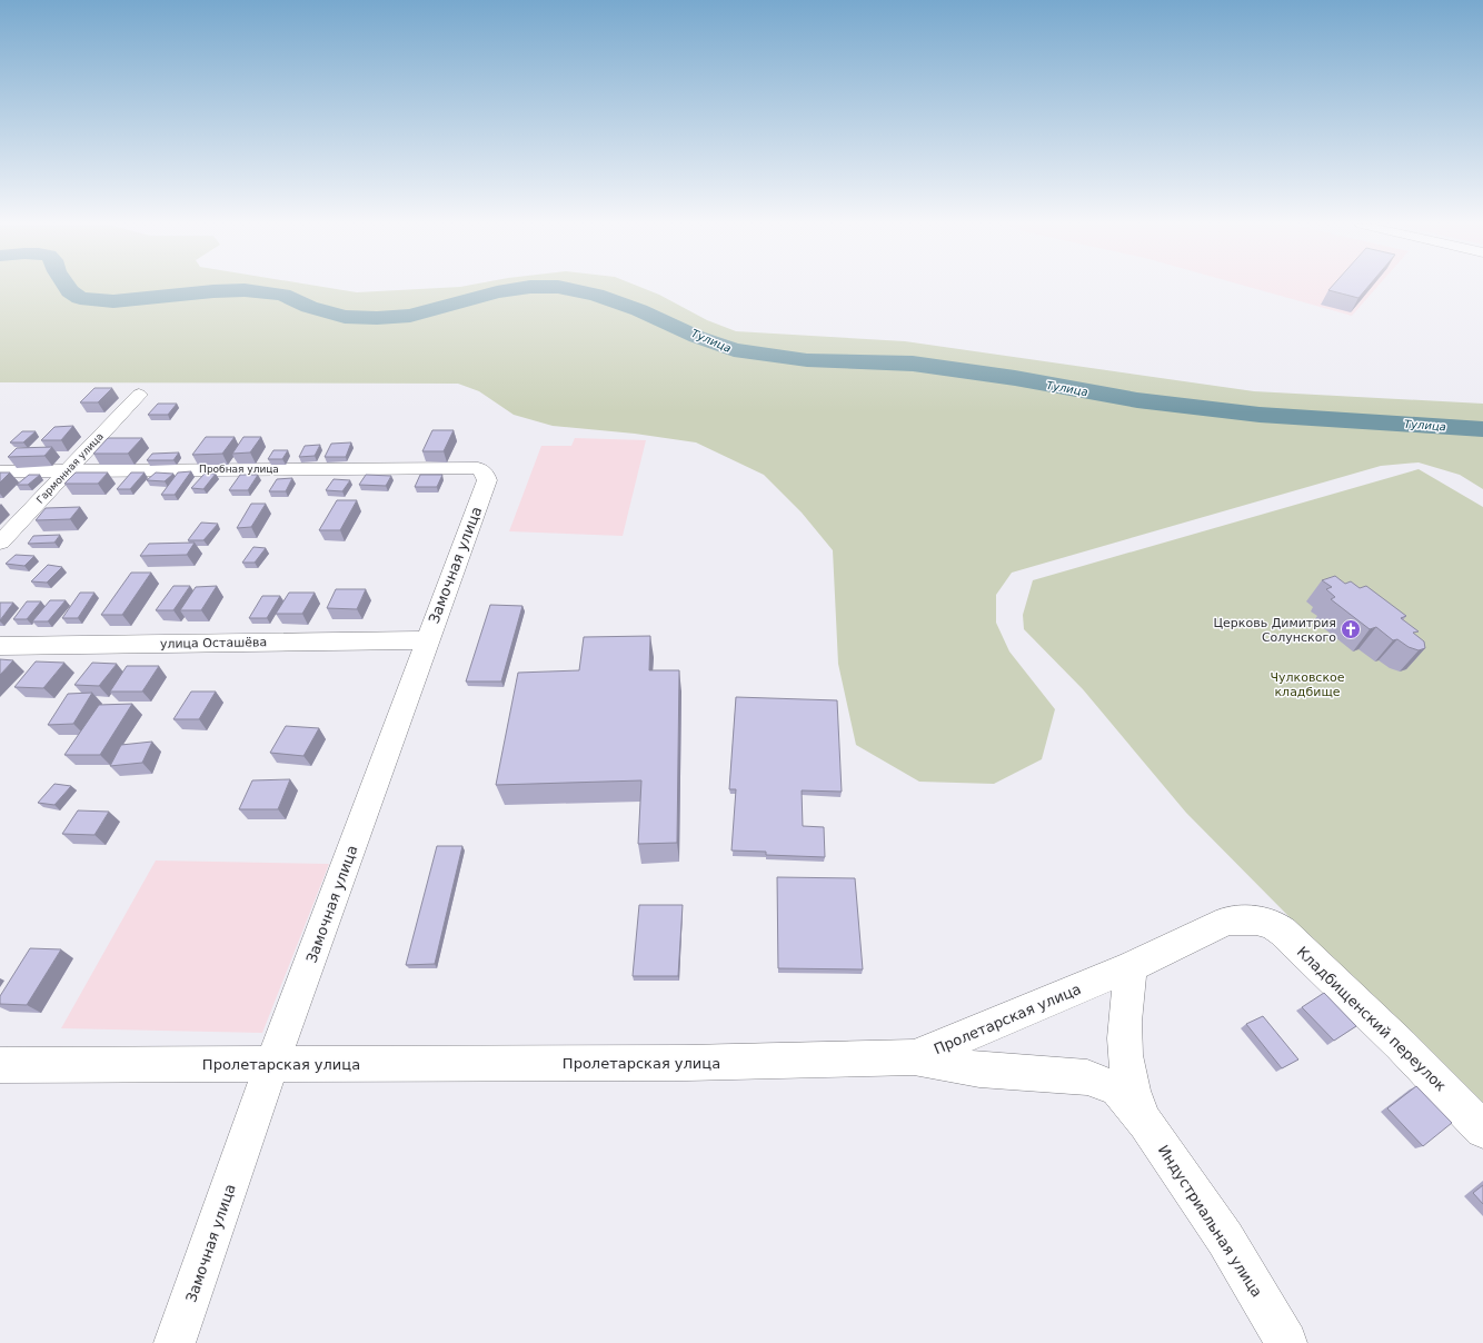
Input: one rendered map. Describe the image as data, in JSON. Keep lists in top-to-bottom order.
{
  "streets": {
    "street": [
      "Гармонная улица",
      "Пробная улица",
      "Замочная улица",
      "улица Осташёва",
      "Пролетарская улица",
      "Кладбищенский переулок",
      "Индустриальная улица"
    ]
  },
  "crossings": [
    ["Гармонная улица", "Пробная улица"],
    ["Пробная улица", "Замочная улица"],
    ["Замочная улица", "улица Осташёва"],
    ["Замочная улица", "Пролетарская улица"],
    ["Пролетарская улица", "Кладбищенский переулок"],
    ["Пролетарская улица", "Индустриальная улица"]
  ],
  "water": ["Тулица"],
  "parks": ["Чулковское кладбище"],
  "places": {
    "church": ["Церковь Димитрия Солунского"]
  }
}
